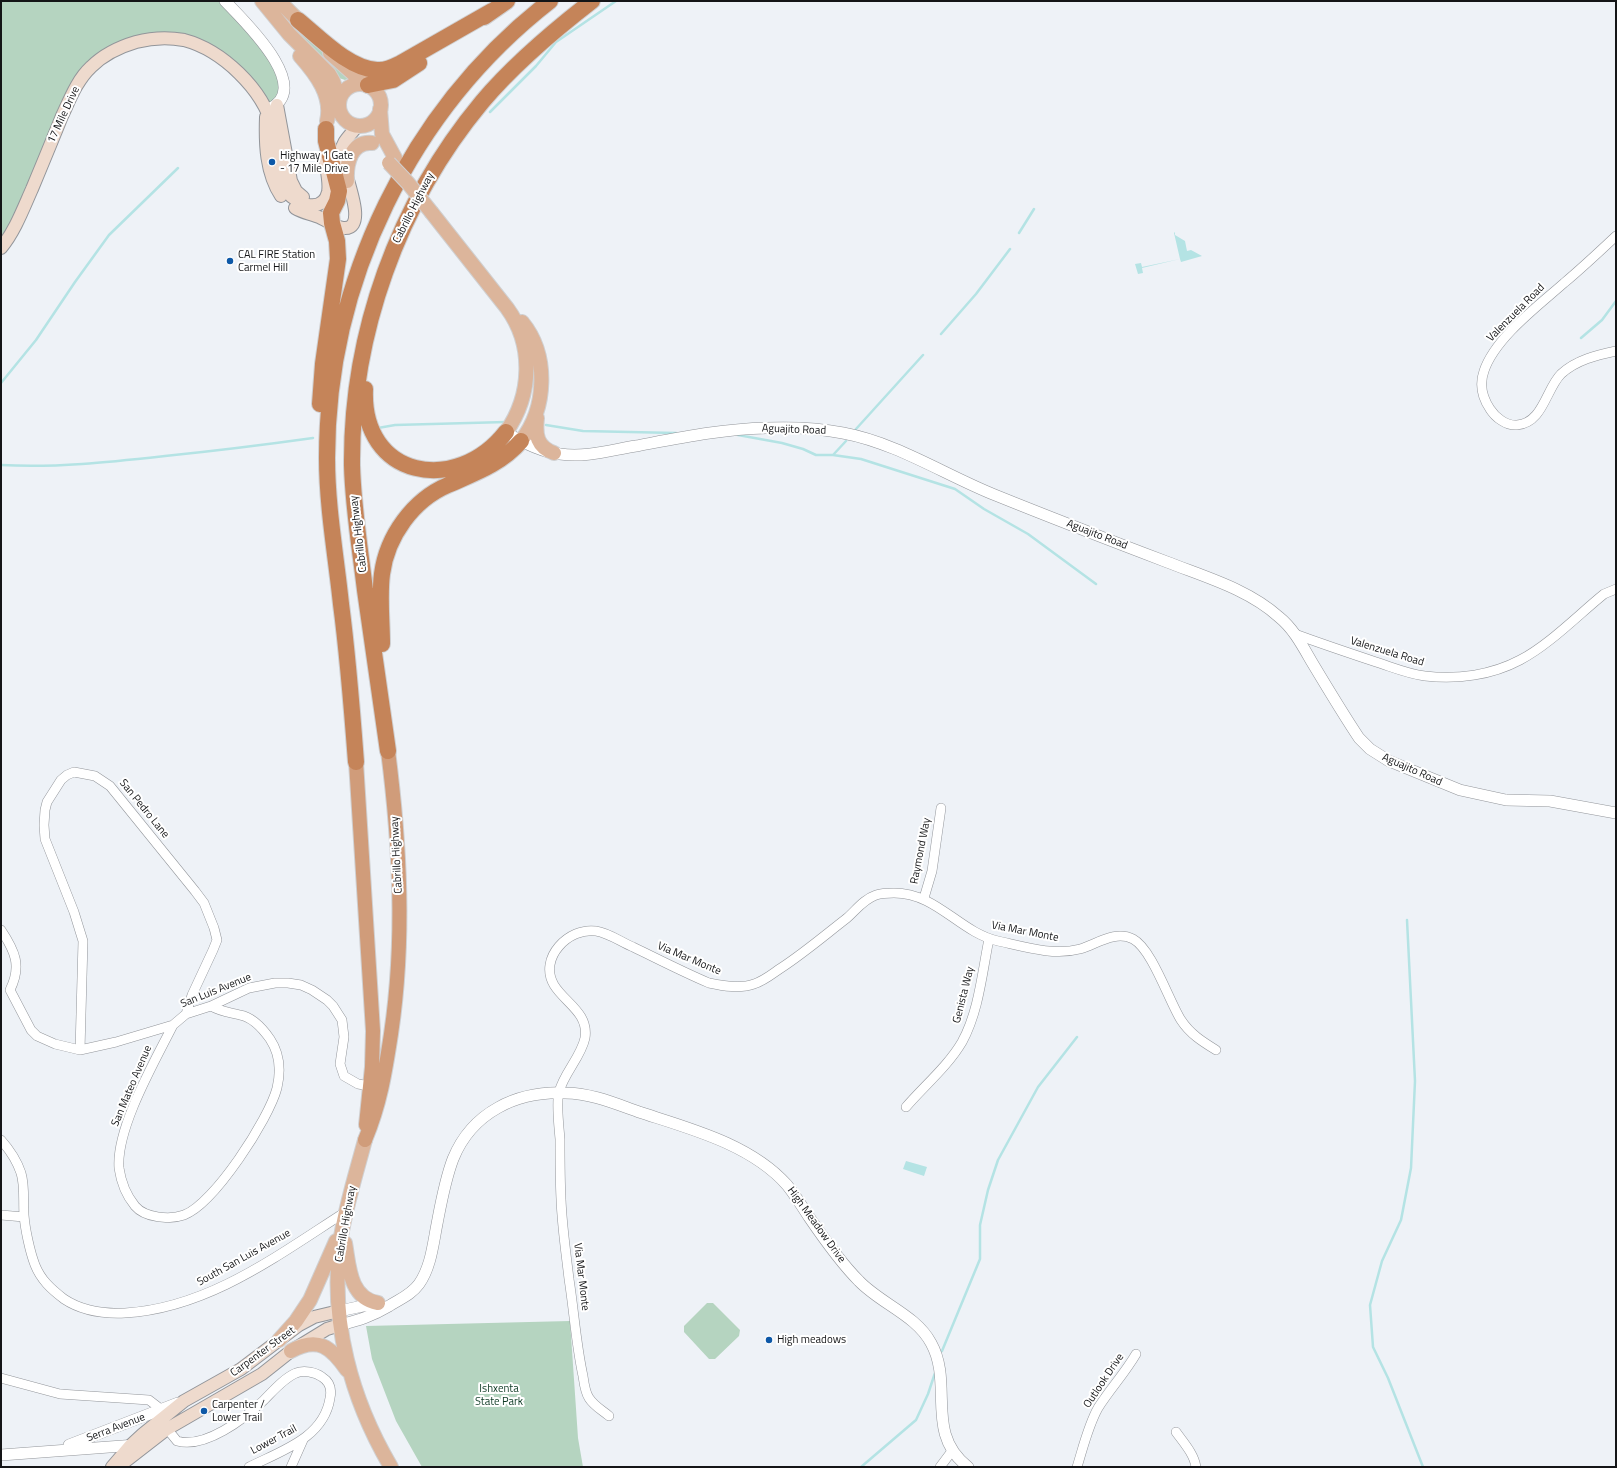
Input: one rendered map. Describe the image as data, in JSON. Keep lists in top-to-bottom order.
{
  "streets": {
    "highway": ["Cabrillo Highway"],
    "main road": ["17 Mile Drive", "Carpenter Street"],
    "street": [
      "Valenzuela Road",
      "Aguajito Road",
      "San Pedro Lane",
      "Raymond Way",
      "Via Mar Monte",
      "San Luis Avenue",
      "Genista Way",
      "San Mateo Avenue",
      "High Meadow Drive",
      "South San Luis Avenue",
      "Outlook Drive",
      "Serra Avenue",
      "Lower Trail"
    ]
  },
  "crossings": [
    ["Cabrillo Highway", "San Luis Avenue"],
    ["Cabrillo Highway", "South San Luis Avenue"],
    ["Cabrillo Highway", "Carpenter Street"],
    ["Valenzuela Road", "Aguajito Road"],
    ["San Pedro Lane", "San Luis Avenue"],
    ["Raymond Way", "Via Mar Monte"],
    ["Via Mar Monte", "Genista Way"],
    ["Via Mar Monte", "High Meadow Drive"],
    ["Via Mar Monte", "Carpenter Street"],
    ["San Luis Avenue", "San Mateo Avenue"],
    ["High Meadow Drive", "Carpenter Street"],
    ["Carpenter Street", "Serra Avenue"],
    ["Carpenter Street", "Lower Trail"],
    ["Serra Avenue", "Lower Trail"]
  ],
  "parks": ["Ishxenta State Park"],
  "places": [
    "Highway 1 Gate - 17 Mile Drive",
    "CAL FIRE Station Carmel Hill",
    "High meadows",
    "Carpenter / Lower Trail"
  ]
}
